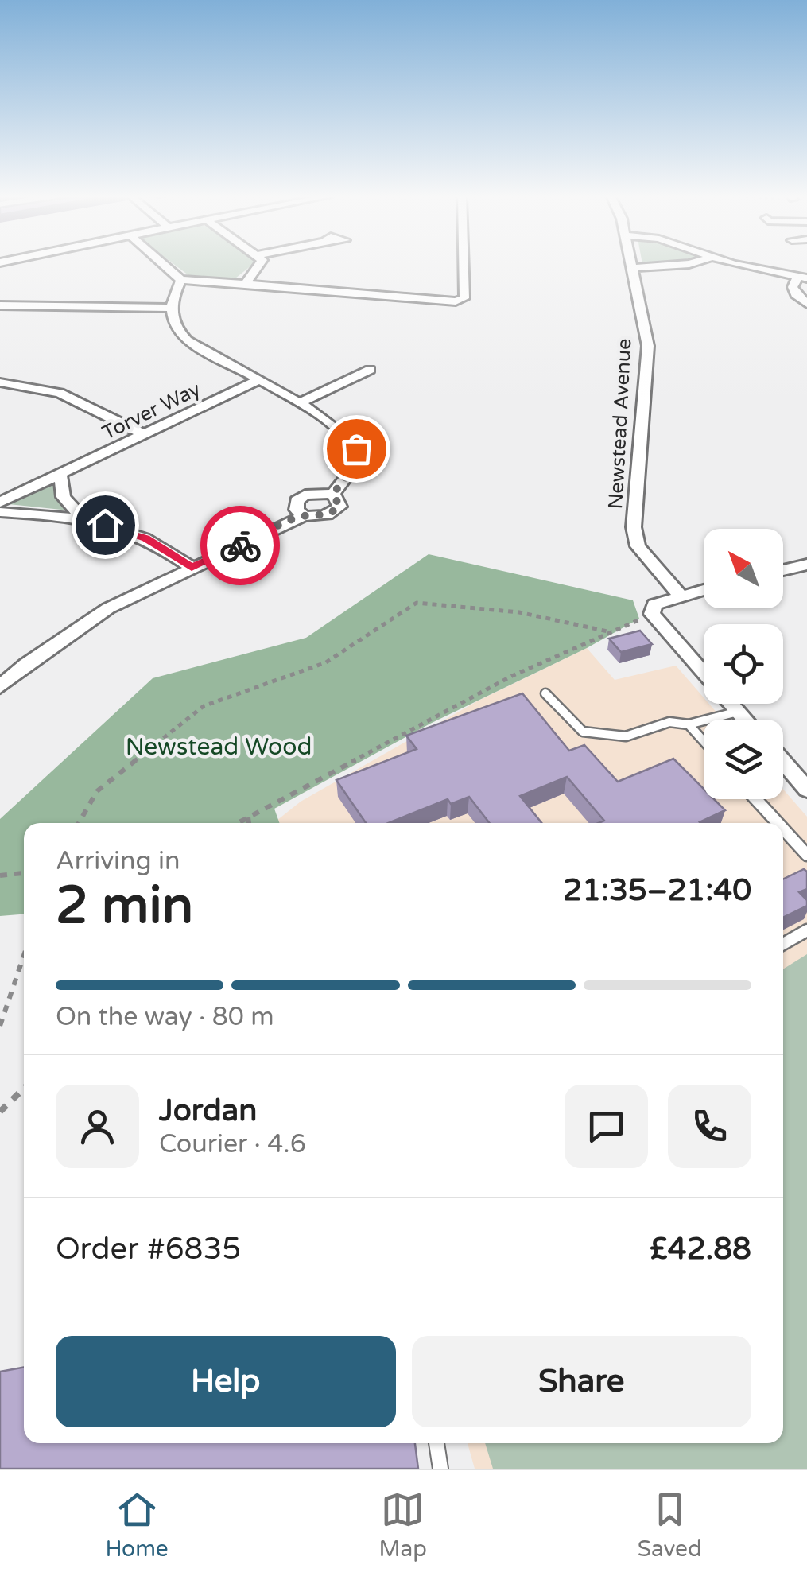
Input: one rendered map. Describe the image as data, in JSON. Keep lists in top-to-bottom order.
{
  "streets": {
    "street": ["Torver Way", "Newstead Avenue"]
  },
  "parks": ["Newstead Wood"],
  "north": "top left",
  "page": {
    "heading": ["2 min", "Arriving in", "21:35–21:40"],
    "panel": [
      "Jordan",
      "Courier · 4.6",
      "Order #6835",
      "£42.88"
    ],
    "bar": "On the way · 80 m",
    "buttons": ["Help", "Share"],
    "tabs": ["Home", "Map", "Saved"]
  }
}
